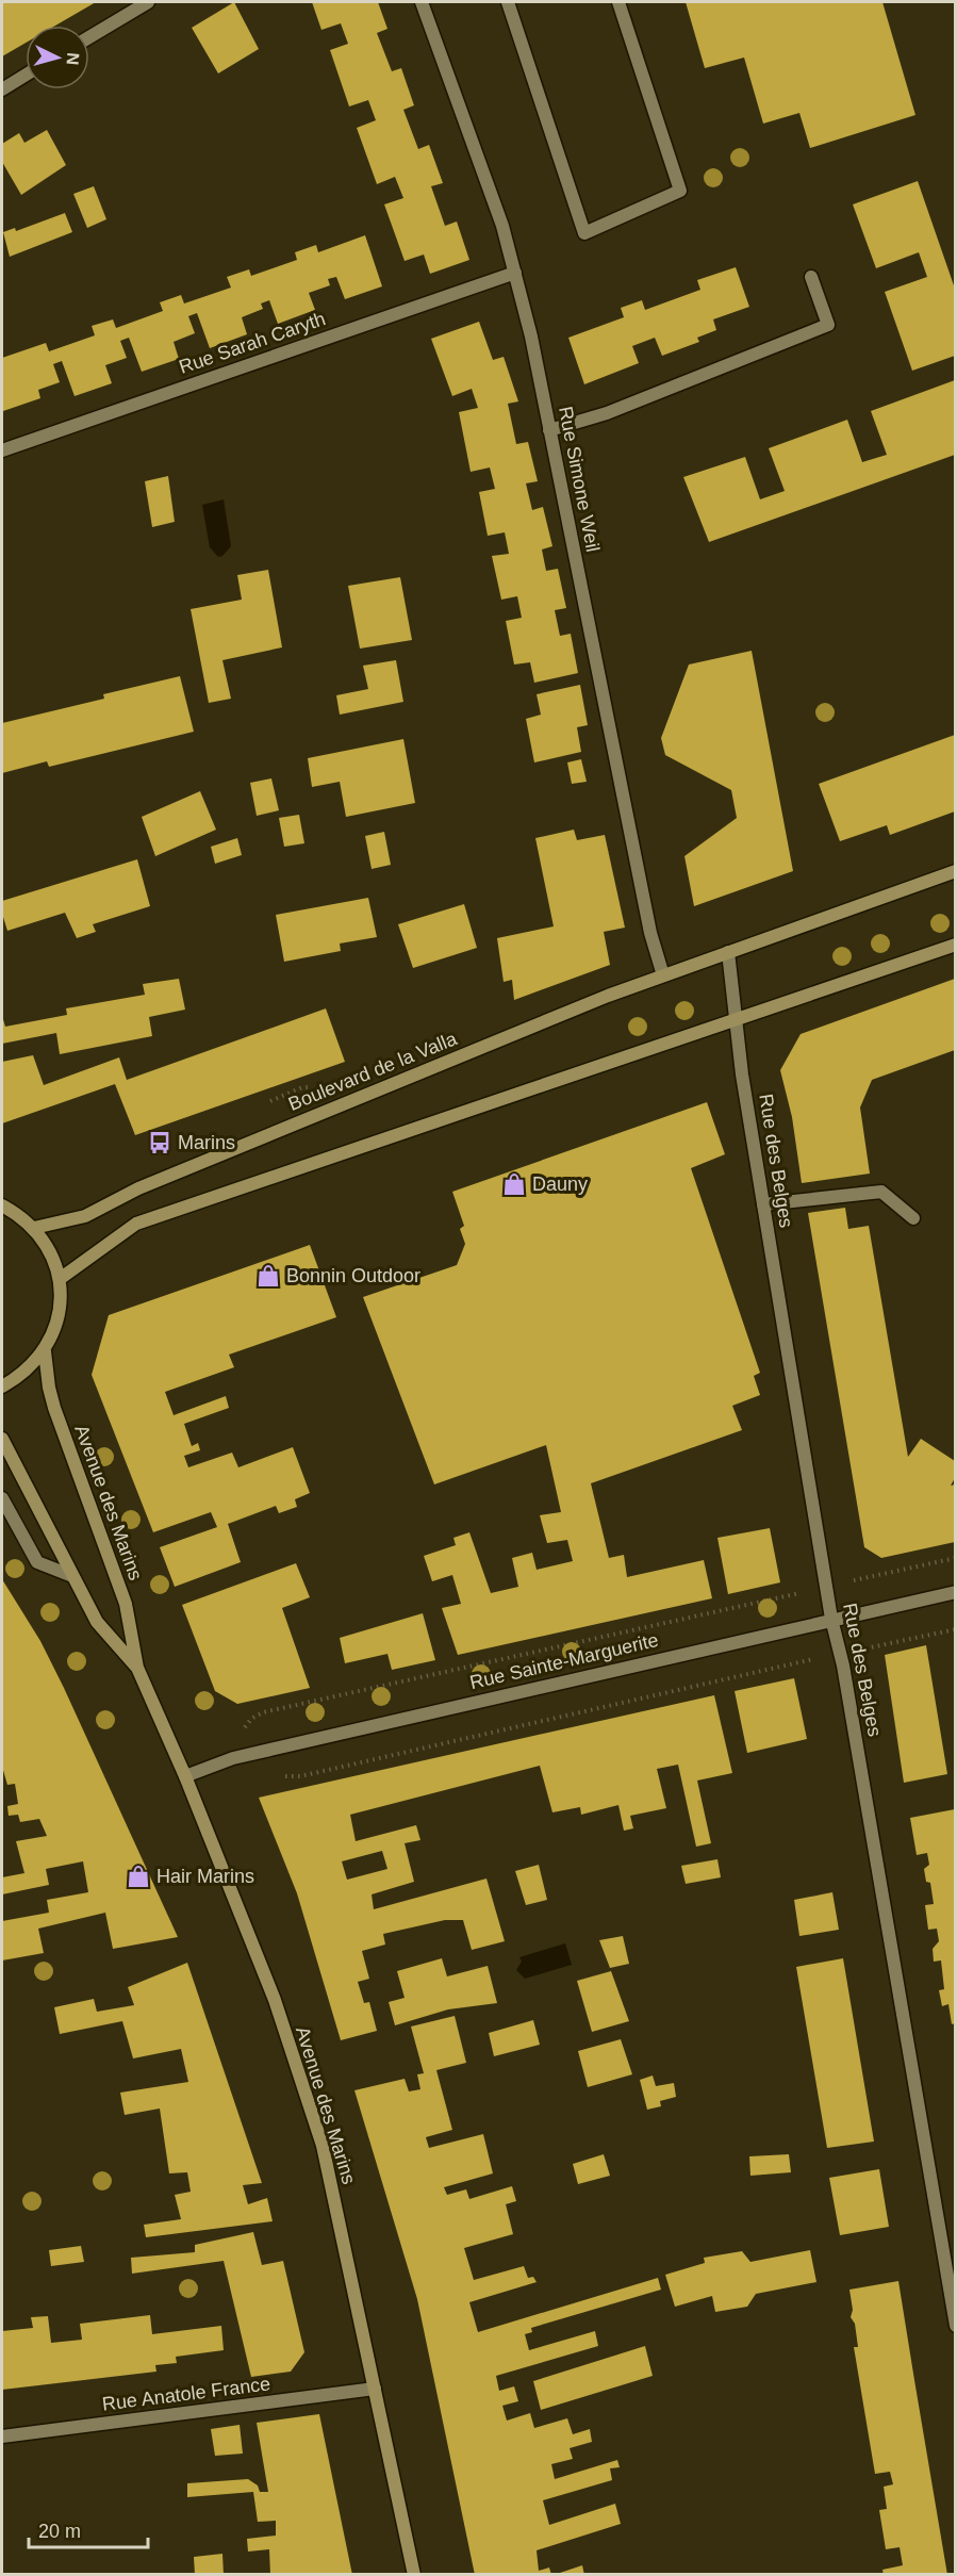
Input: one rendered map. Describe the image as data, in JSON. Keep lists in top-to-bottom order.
{
  "streets": {
    "main road": ["Boulevard de la Valla", "Avenue des Marins"],
    "street": [
      "Rue Sarah Caryth",
      "Rue Simone Weil",
      "Rue des Belges",
      "Rue Sainte-Marguerite",
      "Rue Anatole France"
    ]
  },
  "crossings": [
    ["Rue Sarah Caryth", "Rue Simone Weil"],
    ["Rue Simone Weil", "Boulevard de la Valla"],
    ["Rue des Belges", "Rue Sainte-Marguerite"],
    ["Avenue des Marins", "Rue Sainte-Marguerite"],
    ["Avenue des Marins", "Rue Anatole France"]
  ],
  "places": {
    "bus stop": ["Marins"],
    "shop": ["Dauny", "Bonnin Outdoor", "Hair Marins"]
  },
  "scale_bar": "20 m",
  "north": "right"
}
